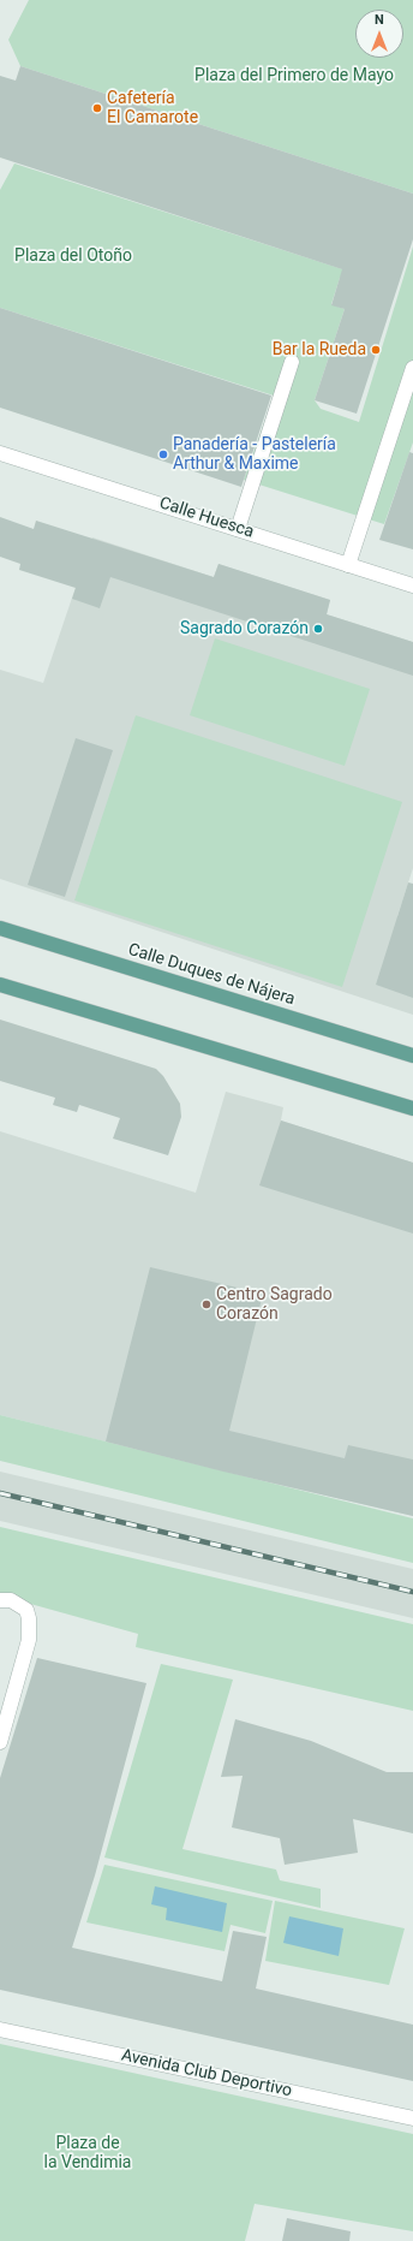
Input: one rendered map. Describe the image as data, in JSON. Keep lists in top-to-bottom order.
{
  "streets": {
    "main road": ["Calle Duques de Nájera"],
    "street": ["Calle Huesca", "Avenida Club Deportivo"]
  },
  "parks": ["Plaza del Primero de Mayo", "Plaza del Otoño", "Plaza de la Vendimia"],
  "places": [
    "Cafetería El Camarote",
    "Bar la Rueda",
    "Panadería - Pastelería Arthur & Maxime",
    "Sagrado Corazón",
    "Centro Sagrado Corazón"
  ],
  "north": "top"
}
